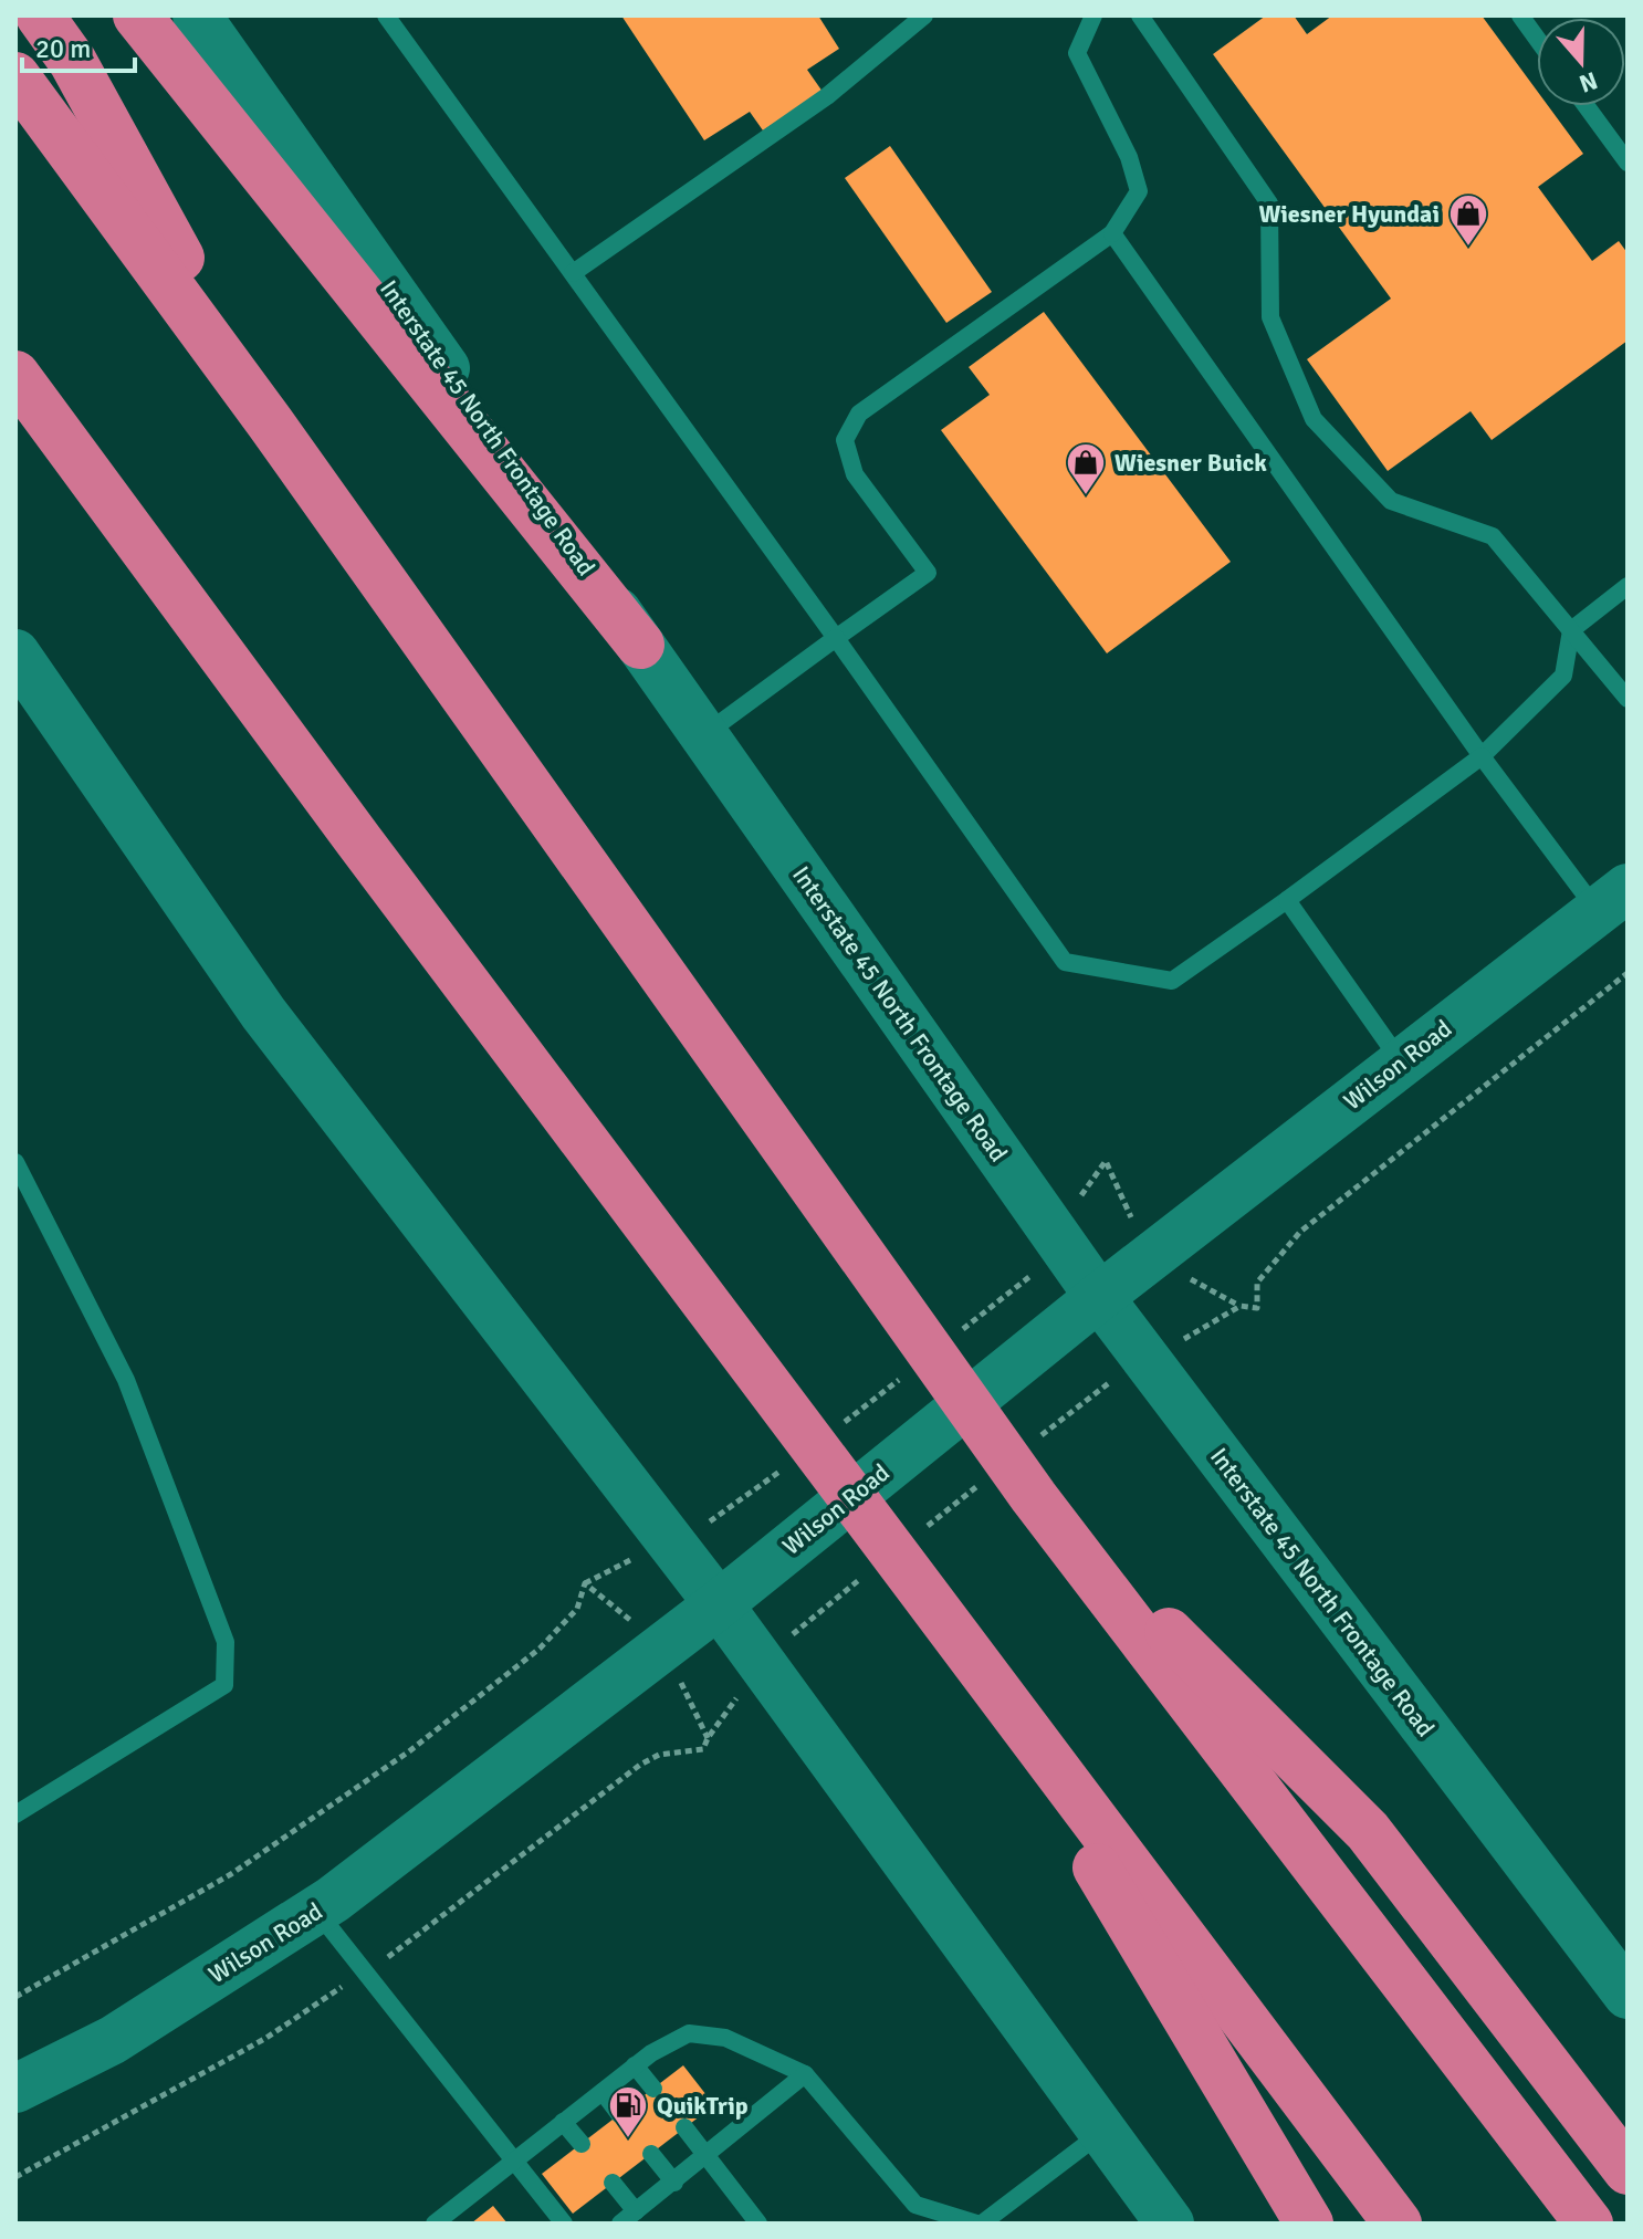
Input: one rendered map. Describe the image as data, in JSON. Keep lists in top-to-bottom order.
{
  "streets": {
    "main road": ["Interstate 45 North Frontage Road", "Wilson Road"]
  },
  "crossings": [
    ["Interstate 45 North Frontage Road", "Wilson Road"]
  ],
  "places": {
    "shop": ["Wiesner Hyundai", "Wiesner Buick"],
    "fuel station": ["QuikTrip"]
  },
  "scale_bar": "20 m",
  "north": "bottom"
}
